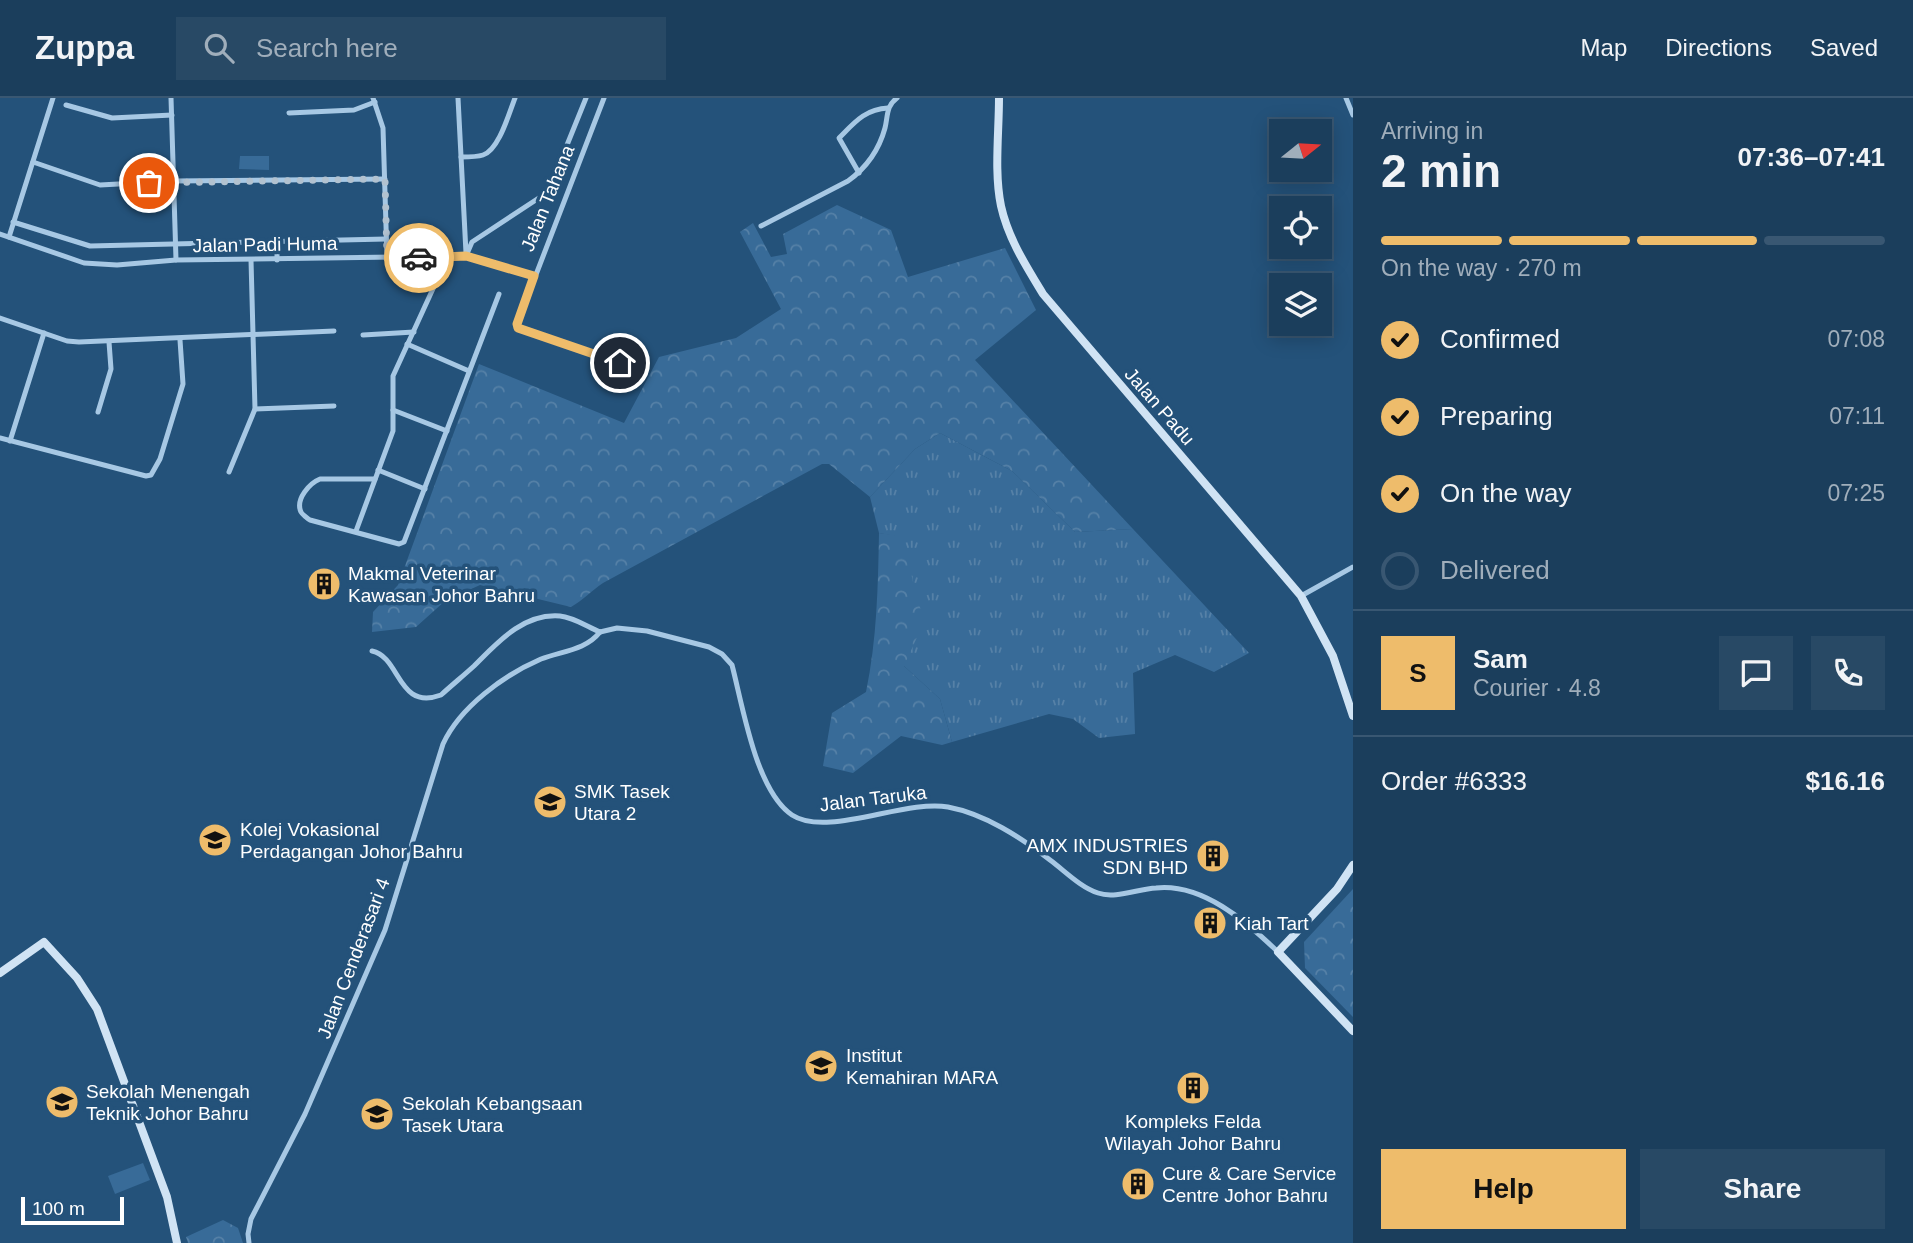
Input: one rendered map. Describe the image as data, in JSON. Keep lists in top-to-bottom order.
{
  "streets": {
    "street": [
      "Jalan Tahana",
      "Jalan Padi Huma",
      "Jalan Padu",
      "Jalan Taruka",
      "Jalan Cenderasari 4"
    ]
  },
  "crossings": [
    ["Jalan Tahana", "Jalan Padi Huma"],
    ["Jalan Taruka", "Jalan Cenderasari 4"]
  ],
  "places": {
    "building": [
      "Makmal Veterinar Kawasan Johor Bahru",
      "AMX INDUSTRIES SDN BHD",
      "Kiah Tart",
      "Kompleks Felda Wilayah Johor Bahru",
      "Cure & Care Service Centre Johor Bahru"
    ],
    "school or university": [
      "SMK Tasek Utara 2",
      "Kolej Vokasional Perdagangan Johor Bahru",
      "Institut Kemahiran MARA",
      "Sekolah Menengah Teknik Johor Bahru",
      "Sekolah Kebangsaan Tasek Utara"
    ]
  },
  "scale_bar": "100 m",
  "north": "right",
  "page": {
    "header": "Zuppa",
    "search": "Search here",
    "nav": ["Map", "Directions", "Saved"],
    "heading": ["2 min", "Arriving in", "07:36–07:41"],
    "panel": [
      "Sam",
      "Courier · 4.8",
      "Order #6333",
      "$16.16"
    ],
    "bar": "On the way · 270 m",
    "list": [
      ["Confirmed", "07:08"],
      ["Preparing", "07:11"],
      ["On the way", "07:25"],
      "Delivered"
    ],
    "round": "S",
    "buttons": ["Help", "Share"],
    "scale": "100 m"
  }
}
